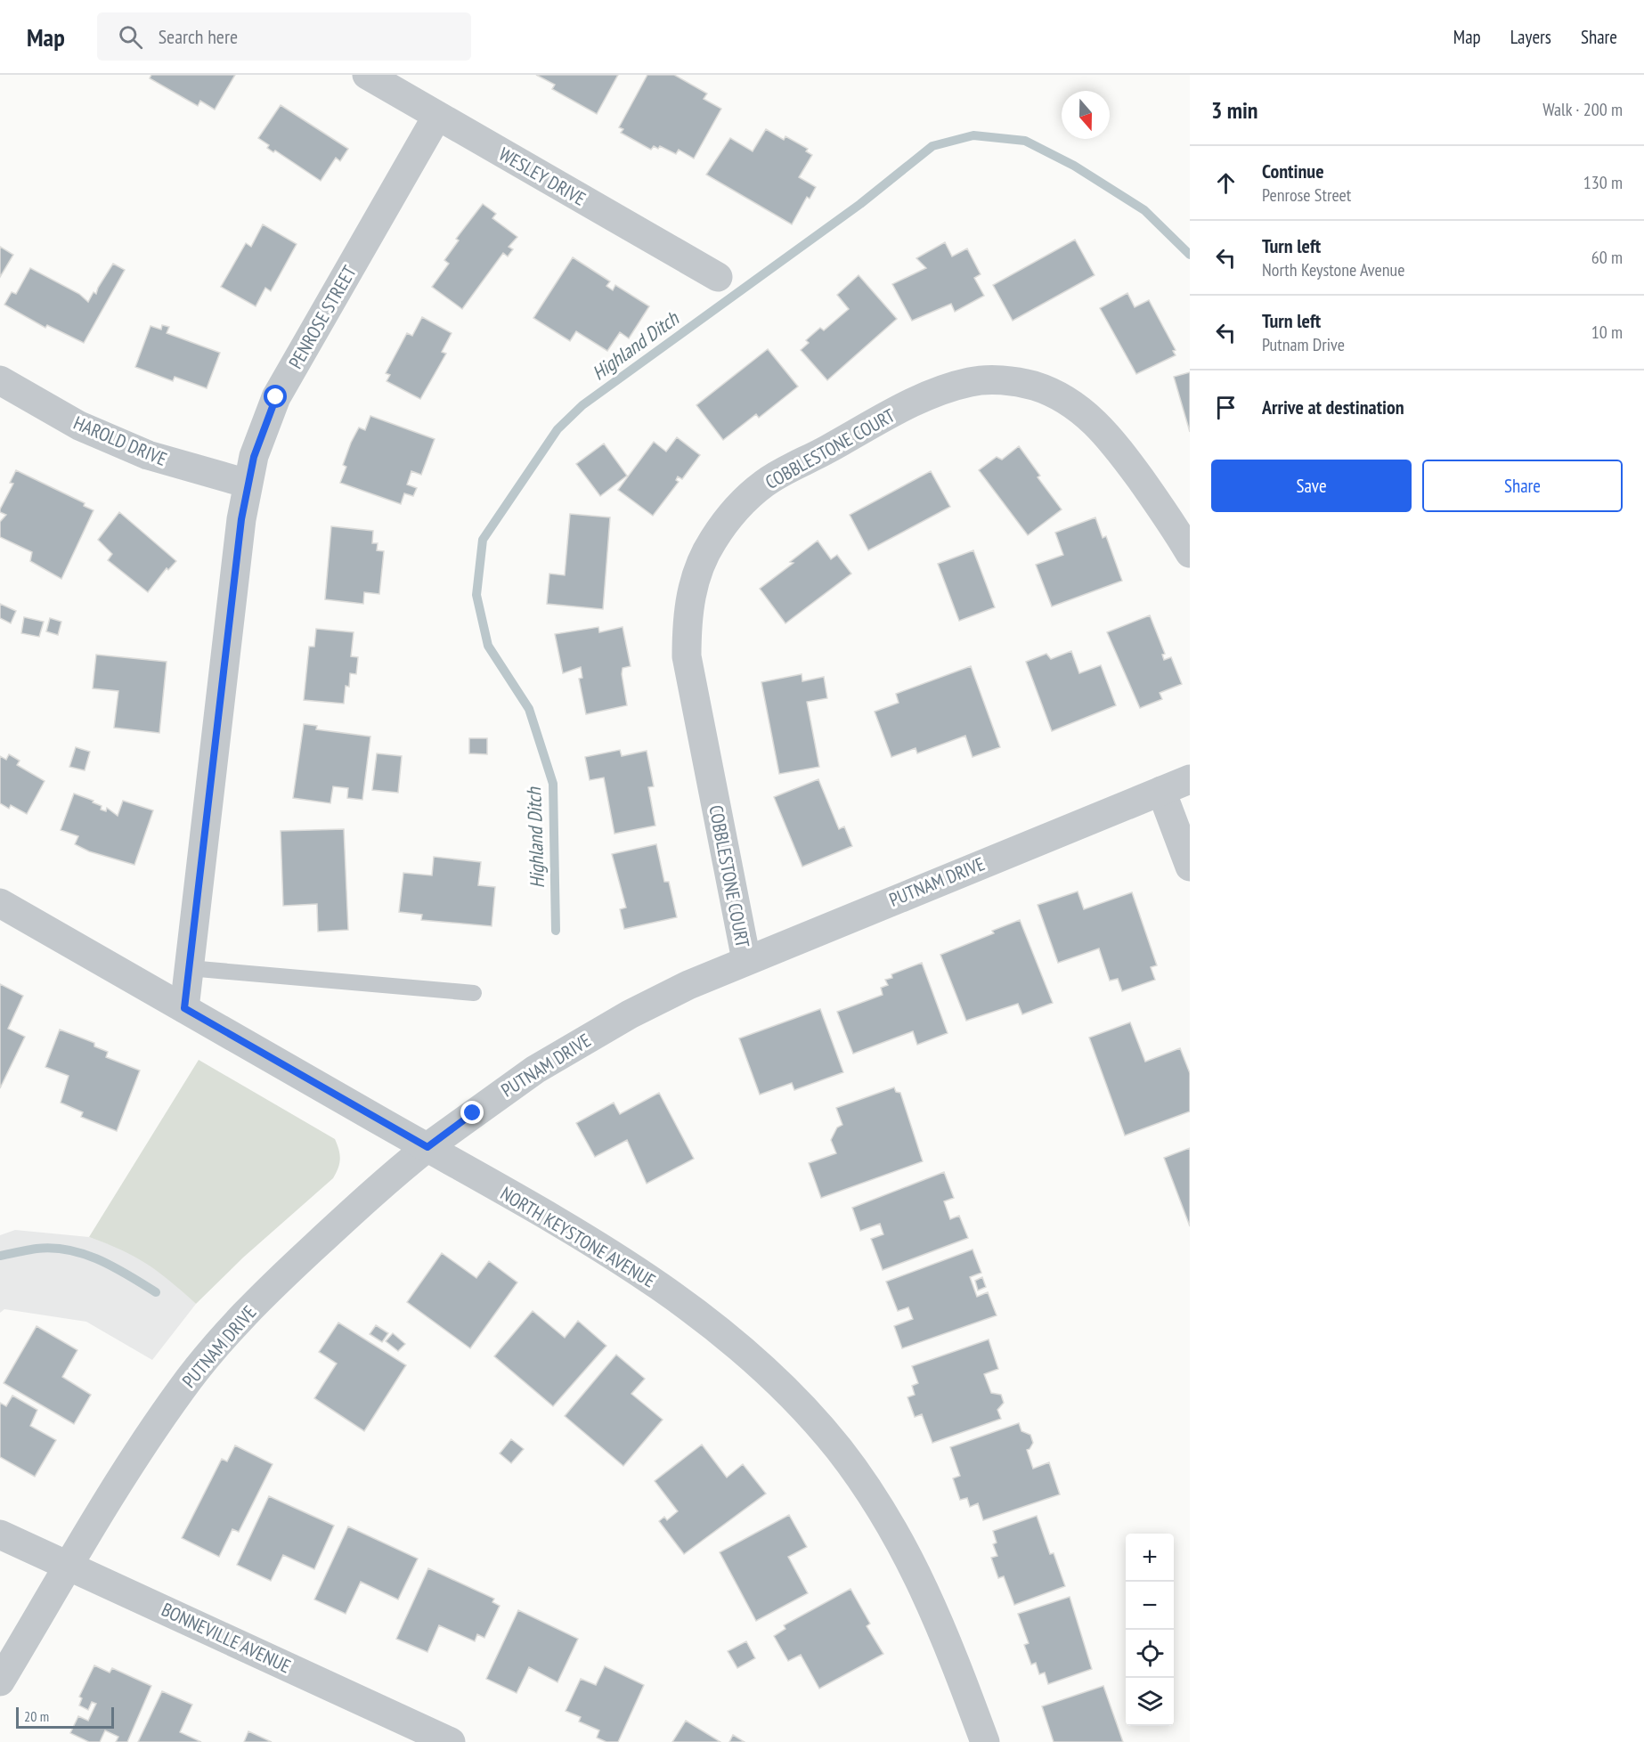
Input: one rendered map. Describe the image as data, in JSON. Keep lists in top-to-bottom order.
{
  "streets": {
    "street": [
      "WESLEY DRIVE",
      "PENROSE STREET",
      "HAROLD DRIVE",
      "COBBLESTONE COURT",
      "PUTNAM DRIVE",
      "NORTH KEYSTONE AVENUE",
      "BONNEVILLE AVENUE"
    ]
  },
  "crossings": [
    ["WESLEY DRIVE", "PENROSE STREET"],
    ["PENROSE STREET", "HAROLD DRIVE"],
    ["PENROSE STREET", "NORTH KEYSTONE AVENUE"],
    ["COBBLESTONE COURT", "PUTNAM DRIVE"],
    ["PUTNAM DRIVE", "NORTH KEYSTONE AVENUE"],
    ["PUTNAM DRIVE", "BONNEVILLE AVENUE"]
  ],
  "water": ["Highland Ditch"],
  "scale_bar": "20 m",
  "north": "bottom",
  "page": {
    "header": "Map",
    "search": "Search here",
    "nav": ["Map", "Layers", "Share"],
    "heading": ["3 min", "Walk · 200 m"],
    "list": [
      ["Continue", "Penrose Street", "130 m"],
      ["Turn left", "North Keystone Avenue", "60 m"],
      ["Turn left", "Putnam Drive", "10 m"],
      "Arrive at destination"
    ],
    "buttons": ["Save", "Share"],
    "map_buttons": ["+", "−"],
    "scale": "20 m"
  }
}
